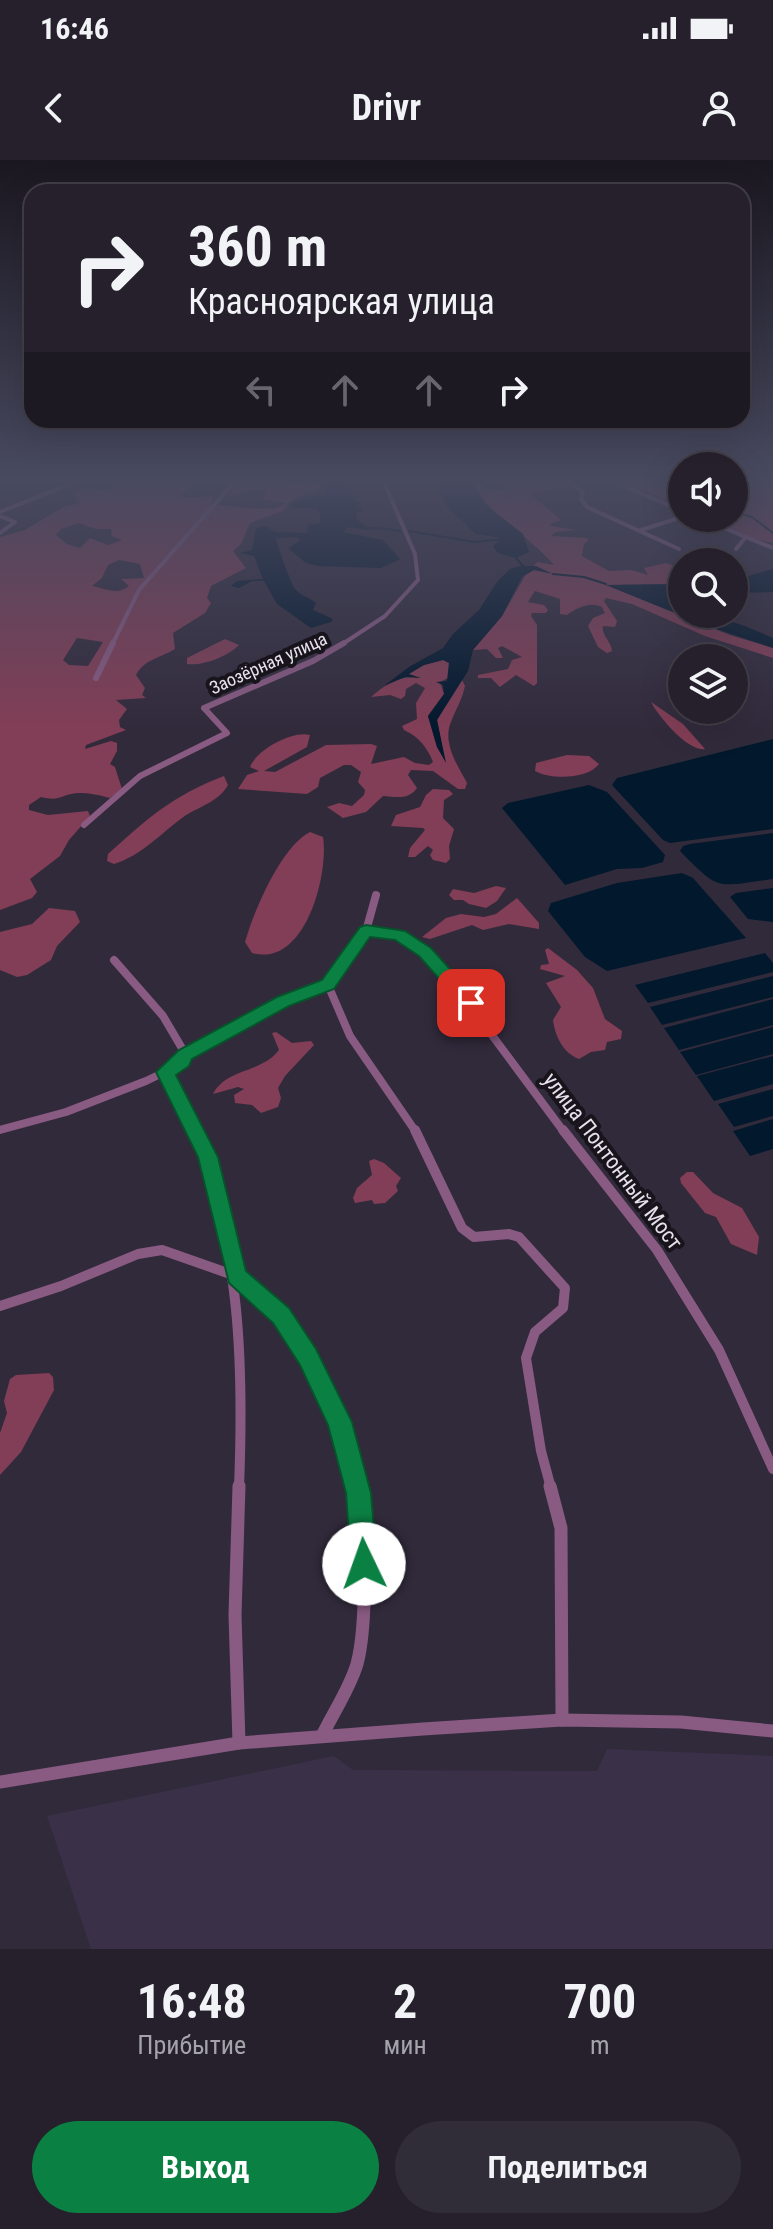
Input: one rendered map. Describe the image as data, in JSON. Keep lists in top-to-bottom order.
{
  "streets": {
    "street": ["Заозёрная улица", "улица Понтонный Мост"]
  },
  "page": {
    "status": "16:46",
    "header": "Drivr",
    "turn": ["360 m", "Красноярская улица"],
    "eta": [
      "16:48",
      "Прибытие",
      "2",
      "мин",
      "700",
      "m"
    ],
    "buttons": ["Выход", "Поделиться"]
  }
}
